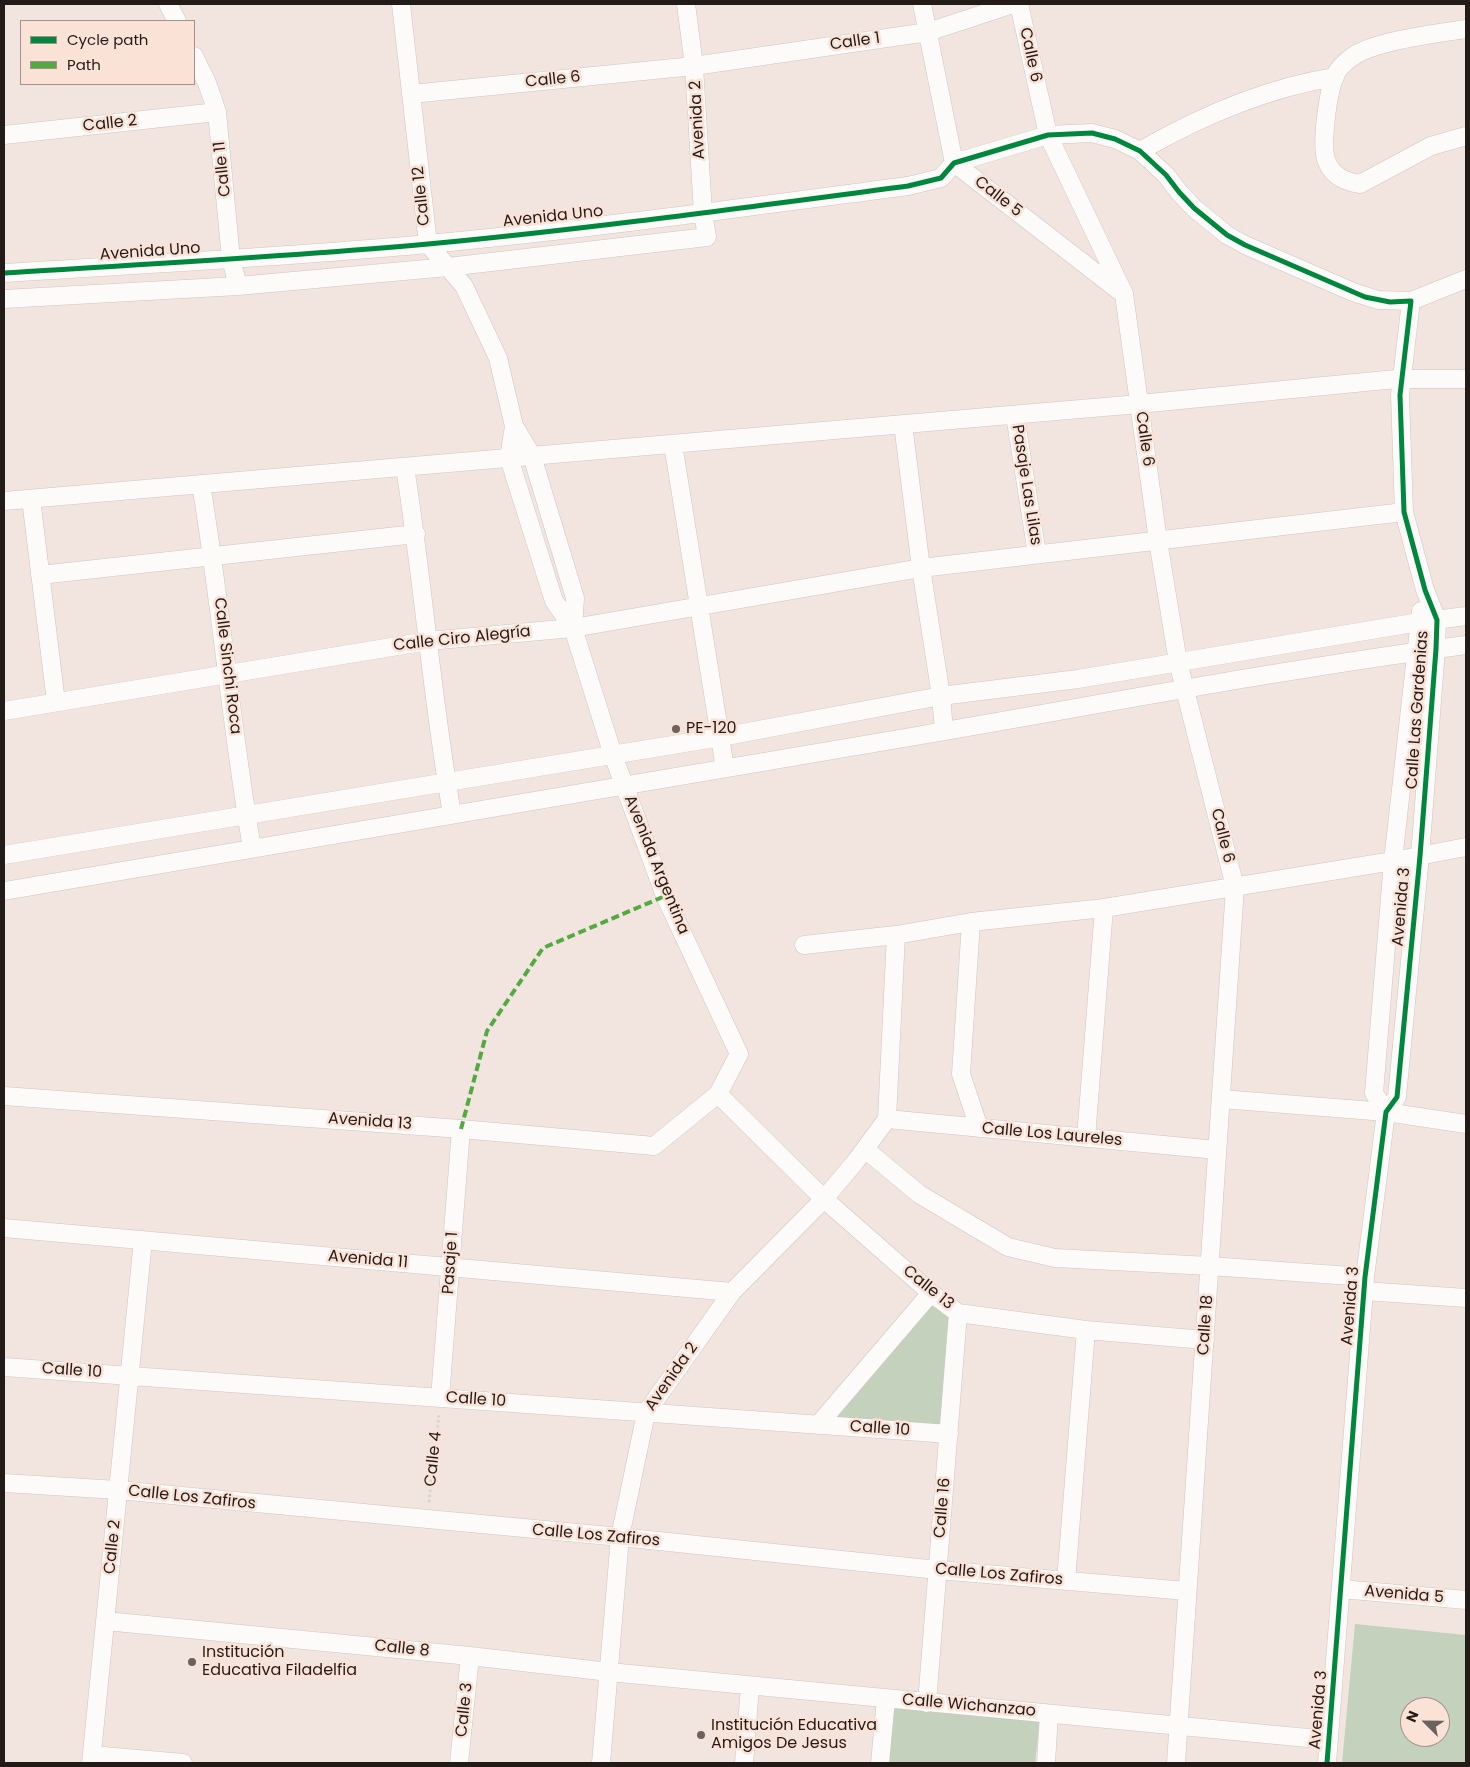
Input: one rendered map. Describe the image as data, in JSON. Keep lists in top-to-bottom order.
{
  "streets": {
    "street": [
      "Calle 1",
      "Calle 6",
      "Avenida 2",
      "Calle 2",
      "Calle 11",
      "Calle 12",
      "Calle 5",
      "Avenida Uno",
      "Pasaje Las Lilas",
      "Calle Ciro Alegría",
      "Calle Sinchi Roca",
      "Calle Las Gardenias",
      "Avenida Argentina",
      "Avenida 3",
      "Avenida 13",
      "Calle Los Laureles",
      "Avenida 11",
      "Pasaje 1",
      "Calle 13",
      "Calle 18",
      "Calle 10",
      "Calle Los Zafiros",
      "Calle 16",
      "Avenida 5",
      "Calle 8",
      "Calle Wichanzao",
      "Calle 3"
    ],
    "path": ["Calle 4"]
  },
  "crossings": [
    ["Calle 1", "Calle 6"],
    ["Calle 1", "Avenida 2"],
    ["Calle 6", "Avenida 2"],
    ["Calle 6", "Calle 12"],
    ["Calle 6", "Calle 5"],
    ["Calle 6", "Avenida Uno"],
    ["Calle 6", "Calle Ciro Alegría"],
    ["Calle 6", "Calle 18"],
    ["Avenida 2", "Calle 12"],
    ["Avenida 2", "Avenida Uno"],
    ["Avenida 2", "Calle Los Laureles"],
    ["Avenida 2", "Avenida 11"],
    ["Avenida 2", "Calle 13"],
    ["Avenida 2", "Calle 10"],
    ["Avenida 2", "Calle Los Zafiros"],
    ["Avenida 2", "Calle 8"],
    ["Avenida 2", "Calle Wichanzao"],
    ["Calle 2", "Calle 11"],
    ["Calle 2", "Avenida 11"],
    ["Calle 2", "Calle 10"],
    ["Calle 2", "Calle Los Zafiros"],
    ["Calle 2", "Calle 8"],
    ["Calle 11", "Avenida Uno"],
    ["Calle 12", "Avenida Uno"],
    ["Calle 12", "Avenida Argentina"],
    ["Calle 5", "Avenida Uno"],
    ["Avenida Uno", "Calle Las Gardenias"],
    ["Pasaje Las Lilas", "Calle Ciro Alegría"],
    ["Calle Ciro Alegría", "Calle Sinchi Roca"],
    ["Calle Ciro Alegría", "Calle Las Gardenias"],
    ["Calle Ciro Alegría", "Avenida Argentina"],
    ["Calle Las Gardenias", "Avenida 3"],
    ["Avenida Argentina", "Avenida 13"],
    ["Avenida Argentina", "Calle 13"],
    ["Avenida 3", "Avenida 5"],
    ["Avenida 3", "Calle Wichanzao"],
    ["Avenida 13", "Pasaje 1"],
    ["Avenida 13", "Calle 13"],
    ["Calle Los Laureles", "Calle 18"],
    ["Avenida 11", "Pasaje 1"],
    ["Pasaje 1", "Calle 10"],
    ["Pasaje 1", "Calle 4"],
    ["Calle 13", "Calle 18"],
    ["Calle 13", "Calle 16"],
    ["Calle 18", "Calle Los Zafiros"],
    ["Calle 18", "Calle Wichanzao"],
    ["Calle 10", "Calle 4"],
    ["Calle 10", "Calle 16"],
    ["Calle 4", "Calle Los Zafiros"],
    ["Calle Los Zafiros", "Calle 16"],
    ["Calle 16", "Calle Wichanzao"],
    ["Calle 8", "Calle Wichanzao"],
    ["Calle 8", "Calle 3"]
  ],
  "places": ["PE-120", "Institución Educativa Filadelfia", "Institución Educativa Amigos De Jesus"],
  "legend": ["Cycle path", "Path"],
  "north": "top left"
}
